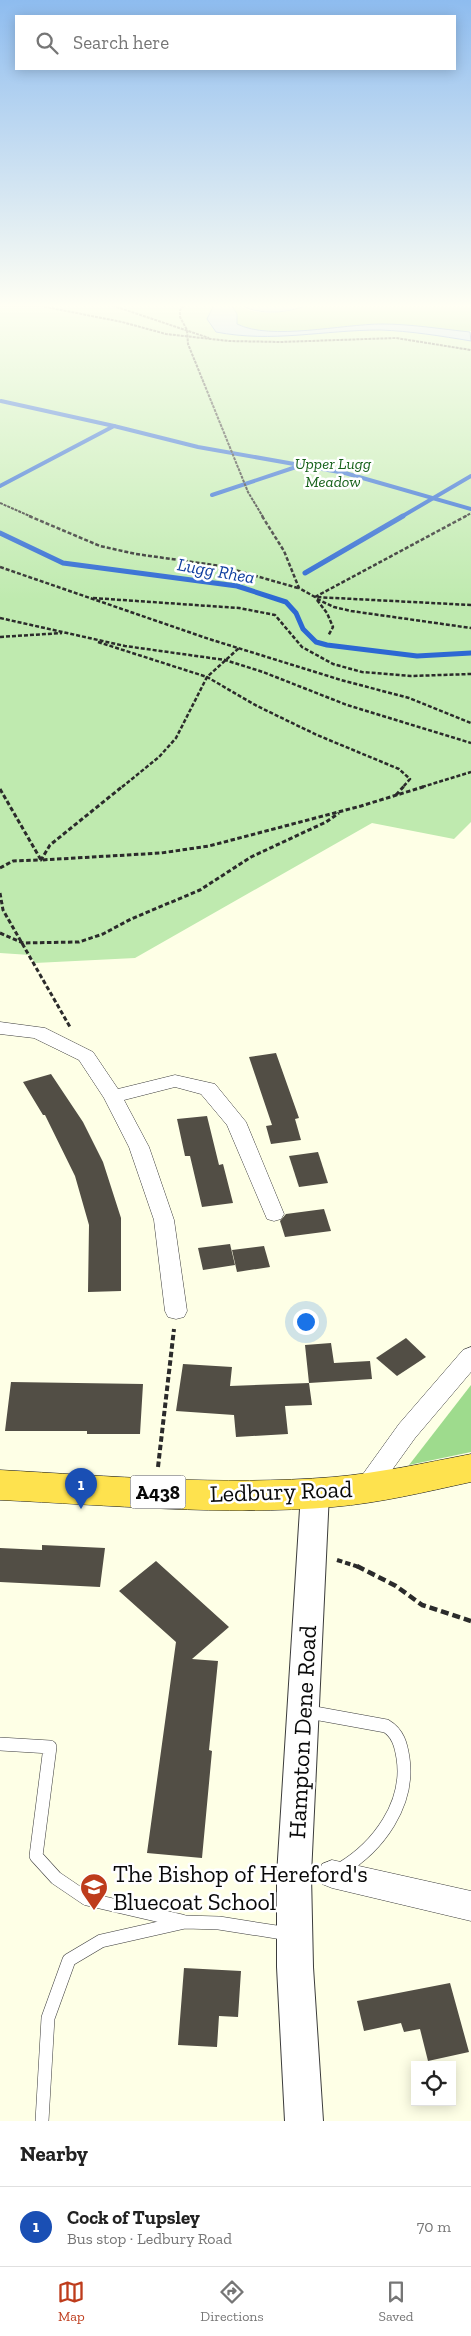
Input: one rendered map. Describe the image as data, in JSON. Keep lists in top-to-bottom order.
{
  "streets": {
    "highway": ["Ledbury Road", "A438"],
    "street": ["Hampton Dene Road"]
  },
  "crossings": [
    ["Ledbury Road", "Hampton Dene Road"]
  ],
  "water": ["Lugg Rhea"],
  "parks": ["Upper Lugg Meadow"],
  "places": {
    "school or university": ["The Bishop of Hereford's Bluecoat School"]
  },
  "page": {
    "search": "Search here",
    "pins": "1",
    "heading": "Nearby",
    "list": [
      {
        "mark": "1",
        "name": "Cock of Tupsley",
        "note": "Bus stop · Ledbury Road",
        "value": "70 m"
      }
    ],
    "nav": ["Map", "Directions", "Saved"]
  }
}
